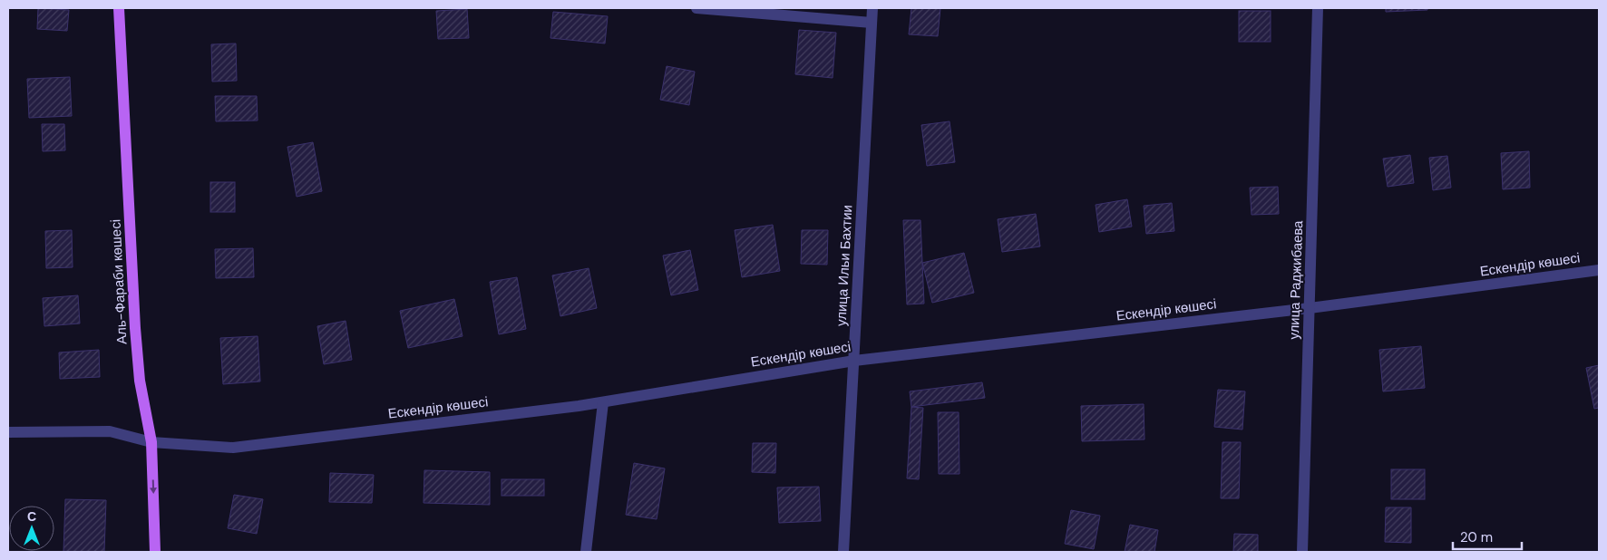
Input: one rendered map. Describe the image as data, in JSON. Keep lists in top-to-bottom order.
{
  "streets": {
    "main road": ["Аль-Фараби көшесі"],
    "street": ["Ескендір көшесі", "улица Ильи Бахтии", "улица Раджибаева"]
  },
  "crossings": [
    ["Ескендір көшесі", "улица Ильи Бахтии"],
    ["Ескендір көшесі", "улица Раджибаева"],
    ["Ескендір көшесі", "Аль-Фараби көшесі"]
  ],
  "scale_bar": "20 m",
  "north": "top"
}
